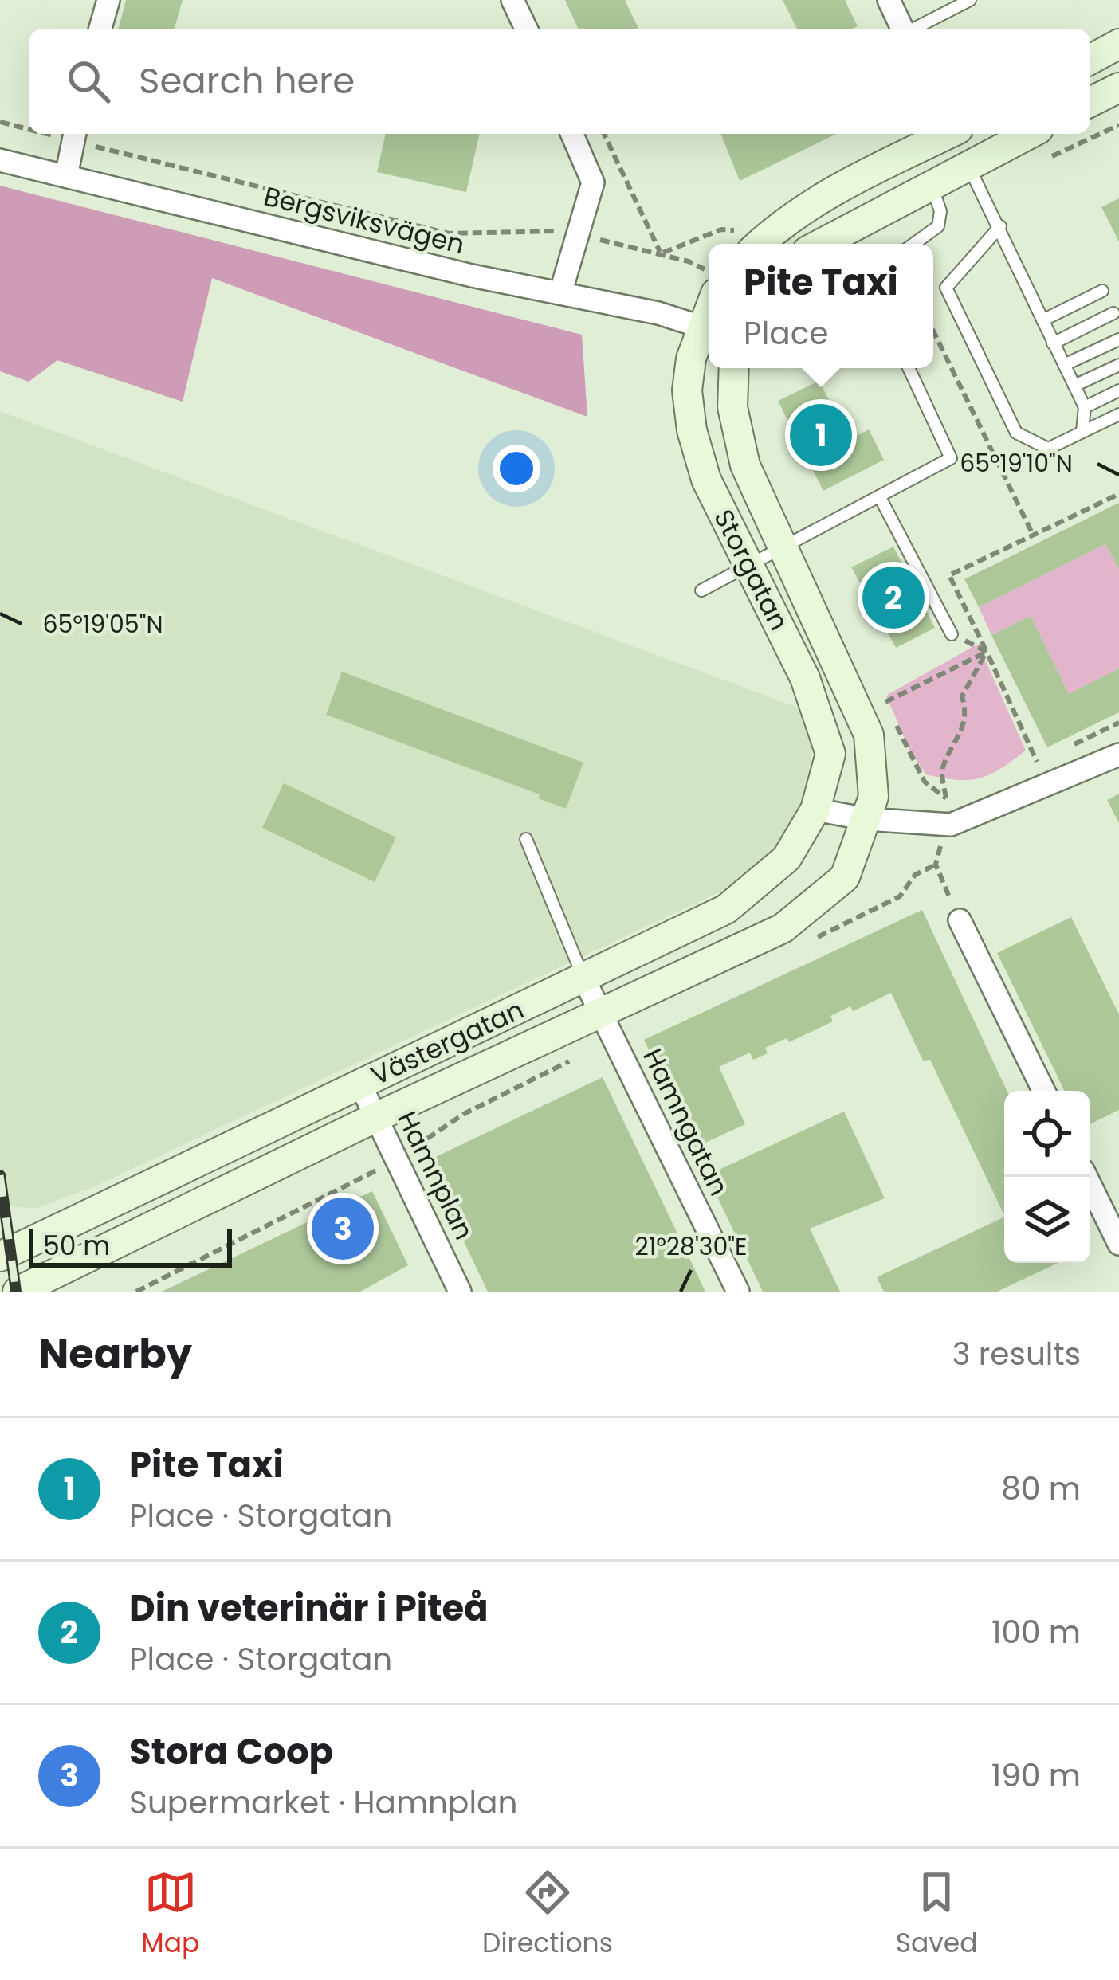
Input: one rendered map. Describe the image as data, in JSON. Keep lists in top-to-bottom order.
{
  "streets": {
    "street": [
      "Bergsviksvägen",
      "Storgatan",
      "Västergatan",
      "Hamngatan",
      "Hamnplan"
    ]
  },
  "crossings": [
    ["Bergsviksvägen", "Storgatan"],
    ["Storgatan", "Västergatan"],
    ["Västergatan", "Hamngatan"],
    ["Västergatan", "Hamnplan"]
  ],
  "scale_bar": "50 m",
  "page": {
    "search": "Search here",
    "popup": ["Pite Taxi", "Place"],
    "pins": ["1", "2", "3"],
    "scale": "50 m",
    "heading": ["Nearby", "3 results"],
    "list": [
      {
        "mark": "1",
        "name": "Pite Taxi",
        "note": "Place · Storgatan",
        "value": "80 m"
      },
      {
        "mark": "2",
        "name": "Din veterinär i Piteå",
        "note": "Place · Storgatan",
        "value": "100 m"
      },
      {
        "mark": "3",
        "name": "Stora Coop",
        "note": "Supermarket · Hamnplan",
        "value": "190 m"
      }
    ],
    "nav": ["Map", "Directions", "Saved"]
  },
  "coordinates": ["65°19'10\"N", "65°19'05\"N", "21°28'30\"E"]
}
